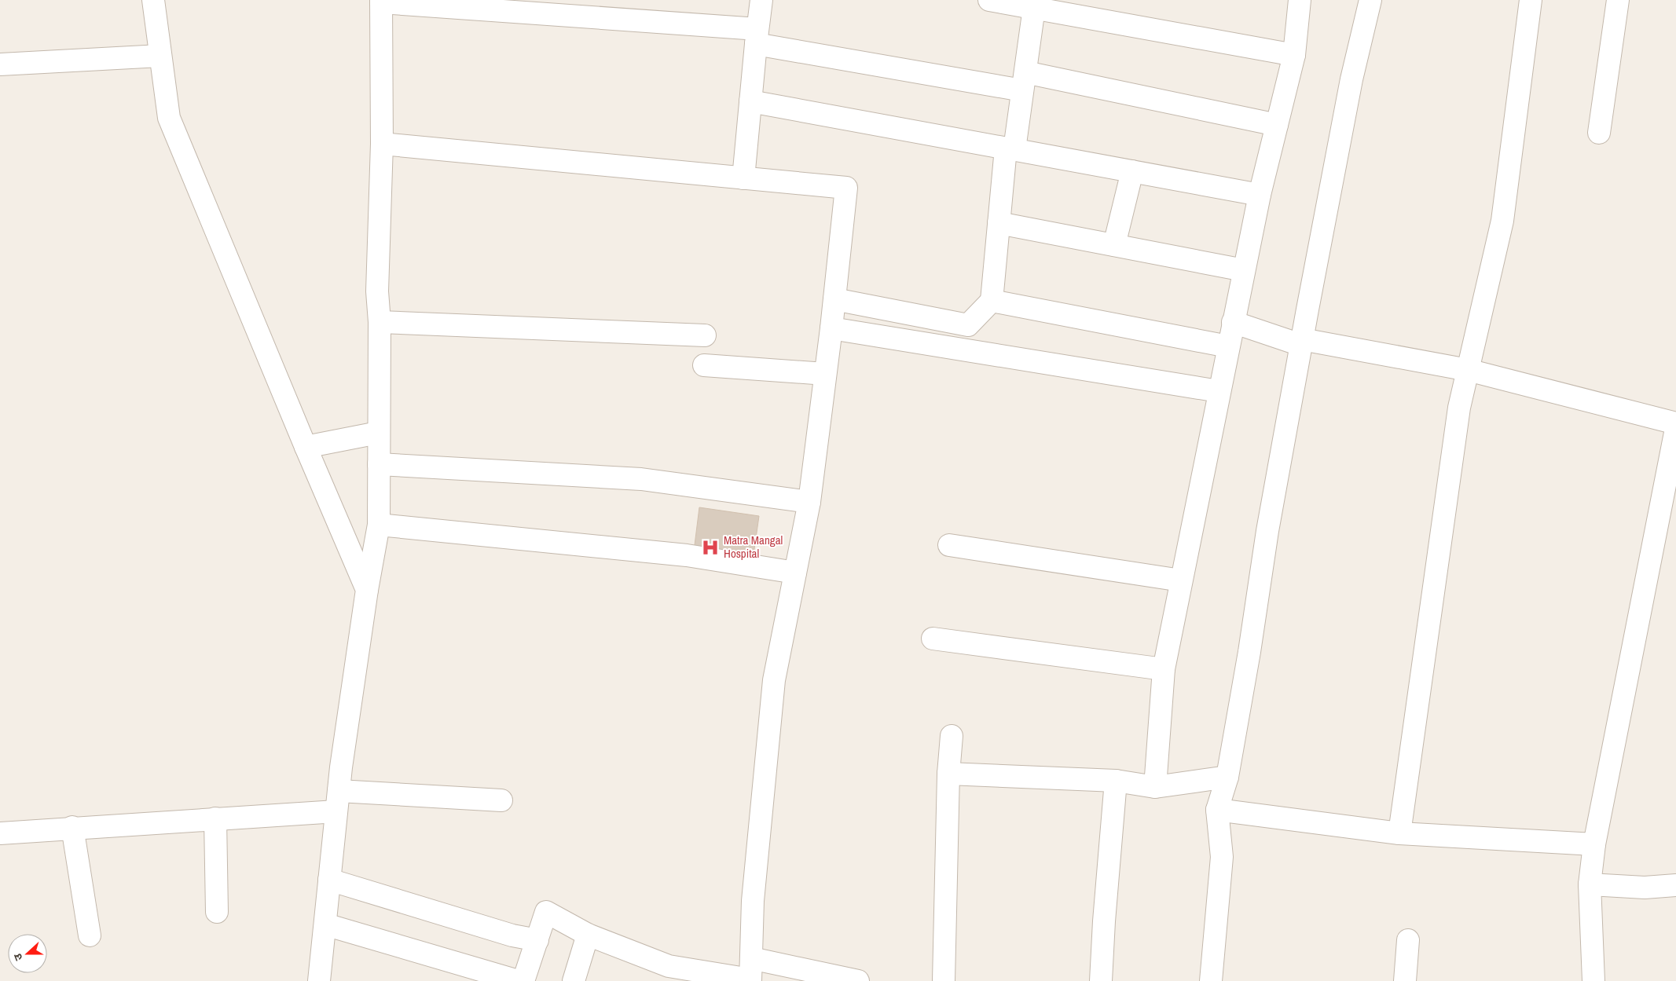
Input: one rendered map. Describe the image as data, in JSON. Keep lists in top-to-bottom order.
{
  "places": {
    "hospital": ["Matra Mangal Hospital"]
  },
  "north": "left"
}
